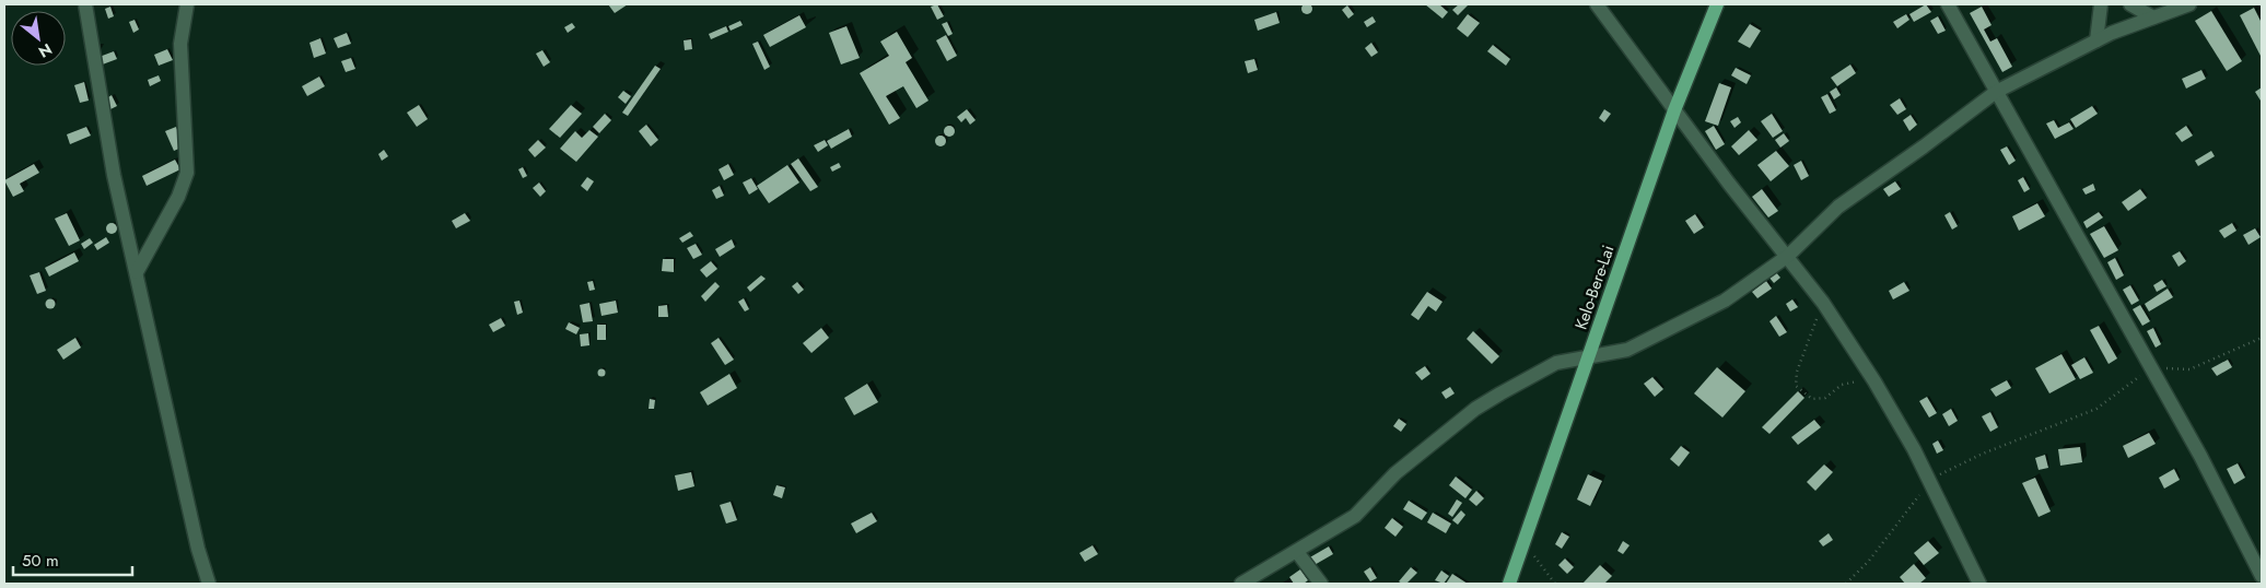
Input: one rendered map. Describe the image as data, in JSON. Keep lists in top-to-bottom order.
{
  "streets": {
    "main road": ["Kelo-Bere-Lai"]
  },
  "scale_bar": "50 m",
  "north": "bottom right"
}
